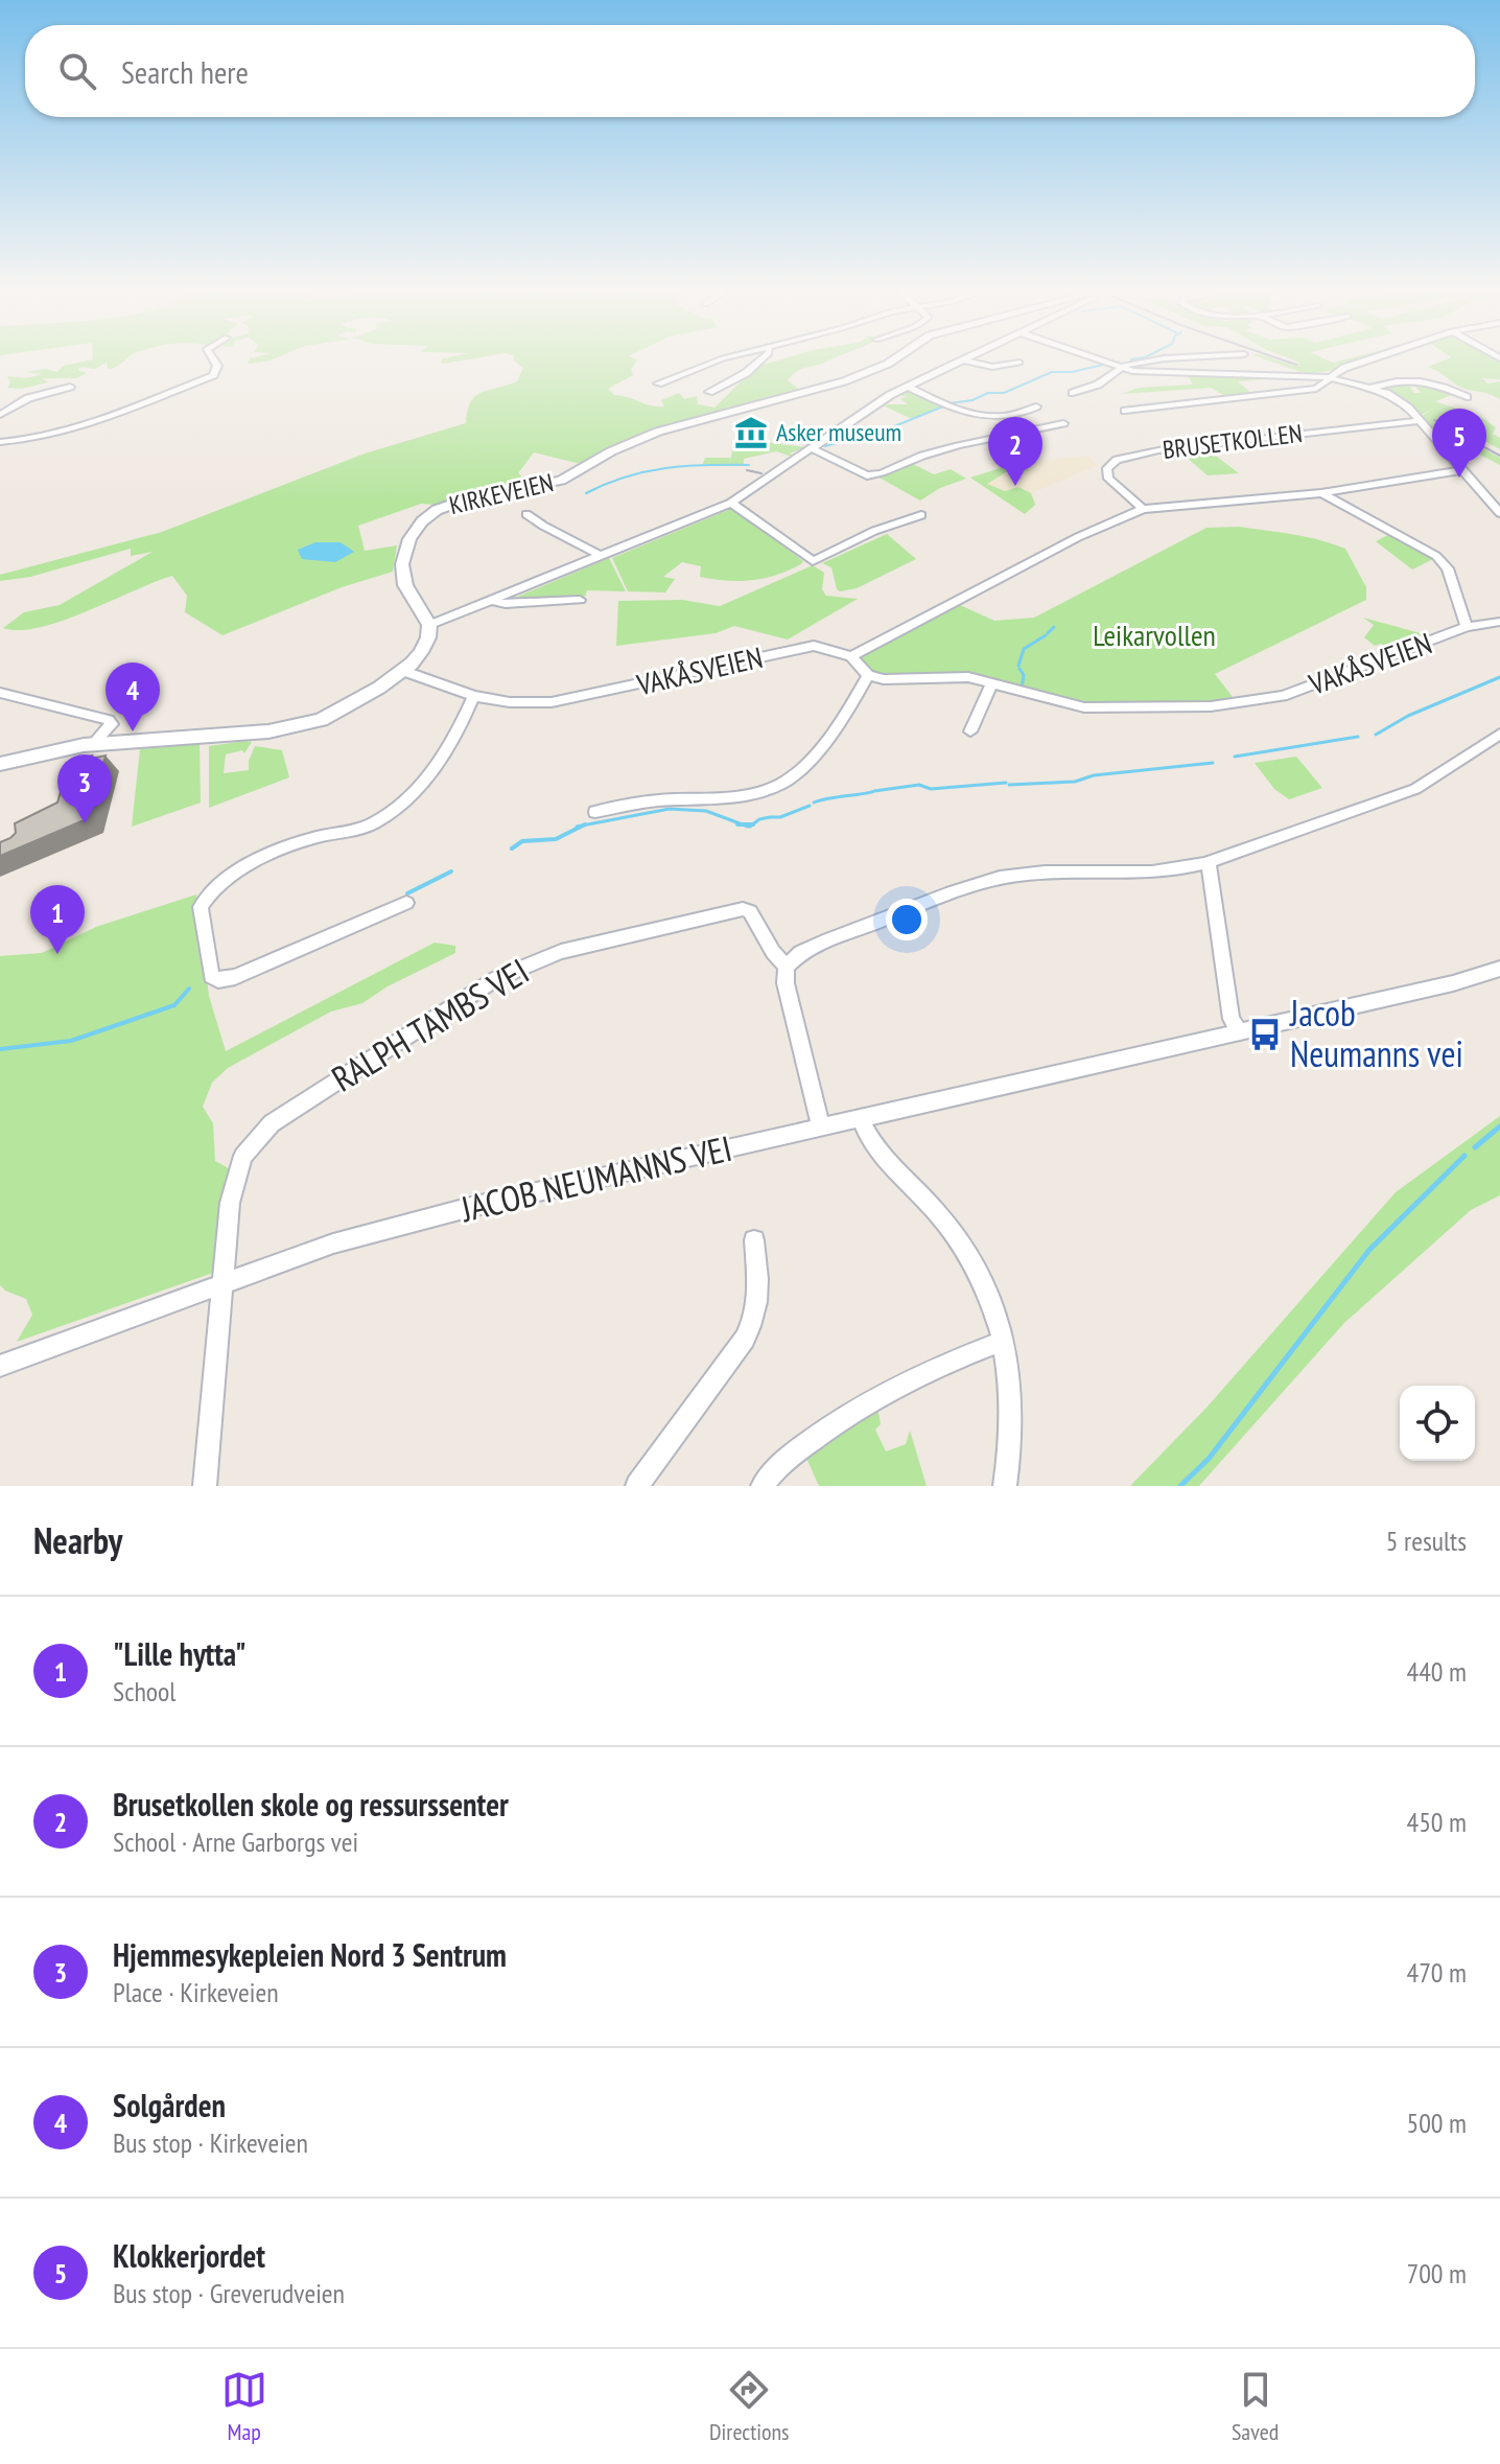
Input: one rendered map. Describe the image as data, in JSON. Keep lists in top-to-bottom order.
{
  "streets": {
    "main road": ["KIRKEVEIEN"],
    "street": [
      "BRUSETKOLLEN",
      "VAKÅSVEIEN",
      "RALPH TAMBS VEI",
      "JACOB NEUMANNS VEI"
    ]
  },
  "crossings": [
    ["RALPH TAMBS VEI", "JACOB NEUMANNS VEI"]
  ],
  "parks": ["Leikarvollen"],
  "places": {
    "museum": ["Asker museum"],
    "bus stop": ["Jacob Neumanns vei"]
  },
  "page": {
    "search": "Search here",
    "pins": [
      "5",
      "2",
      "4",
      "3",
      "1"
    ],
    "heading": ["Nearby", "5 results"],
    "list": [
      {
        "mark": "1",
        "name": "\"Lille hytta\"",
        "note": "School",
        "value": "440 m"
      },
      {
        "mark": "2",
        "name": "Brusetkollen skole og ressurssenter",
        "note": "School · Arne Garborgs vei",
        "value": "450 m"
      },
      {
        "mark": "3",
        "name": "Hjemmesykepleien Nord 3 Sentrum",
        "note": "Place · Kirkeveien",
        "value": "470 m"
      },
      {
        "mark": "4",
        "name": "Solgården",
        "note": "Bus stop · Kirkeveien",
        "value": "500 m"
      },
      {
        "mark": "5",
        "name": "Klokkerjordet",
        "note": "Bus stop · Greverudveien",
        "value": "700 m"
      }
    ],
    "nav": ["Map", "Directions", "Saved"]
  }
}
